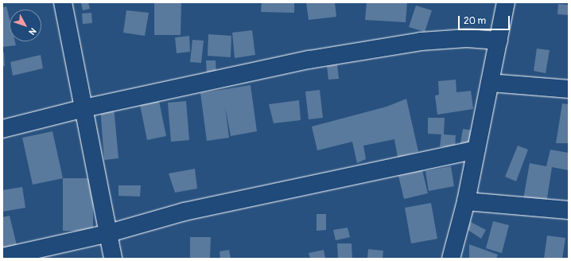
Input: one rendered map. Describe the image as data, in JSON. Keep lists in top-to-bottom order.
{
  "scale_bar": "20 m",
  "north": "bottom right"
}
